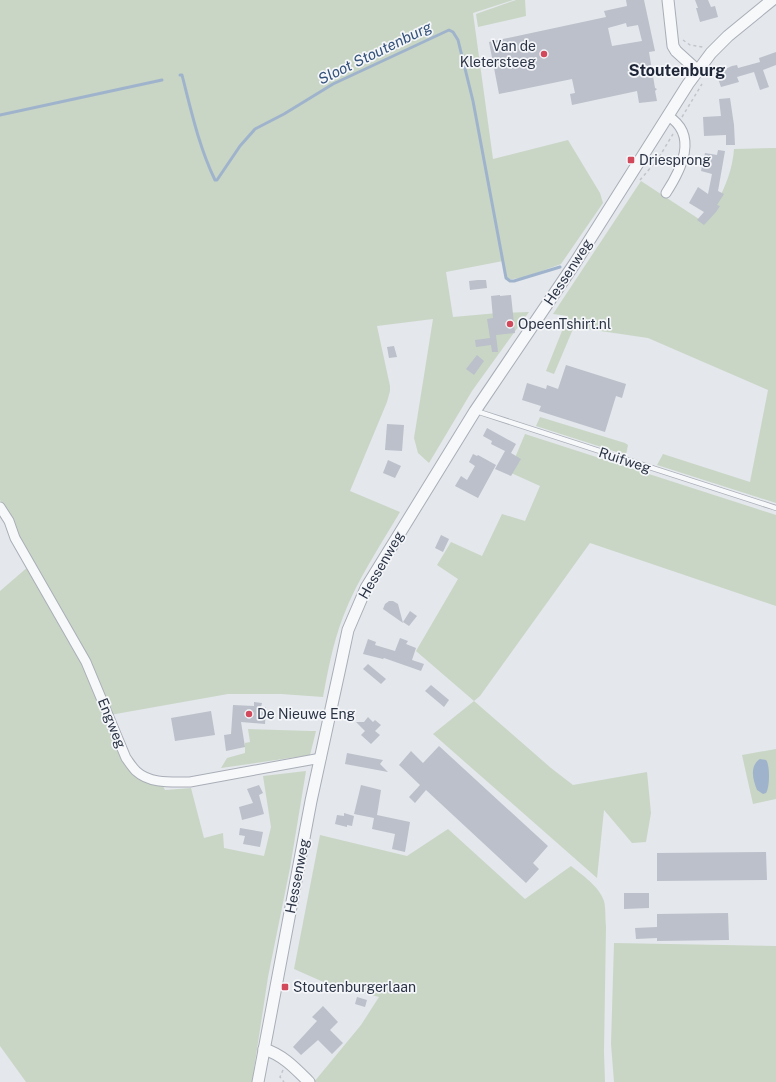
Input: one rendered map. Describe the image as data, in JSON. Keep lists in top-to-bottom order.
{
  "streets": {
    "street": ["Hessenweg", "Engweg"],
    "lane": ["Ruifweg"]
  },
  "crossings": [
    ["Hessenweg", "Ruifweg"],
    ["Hessenweg", "Engweg"]
  ],
  "districts": ["Stoutenburg"],
  "water": ["Sloot Stoutenburg"],
  "places": {
    "other": ["Van de Kletersteeg", "OpeenTshirt.nl", "De Nieuwe Eng"],
    "transit": ["Driesprong", "Stoutenburgerlaan"]
  }
}
